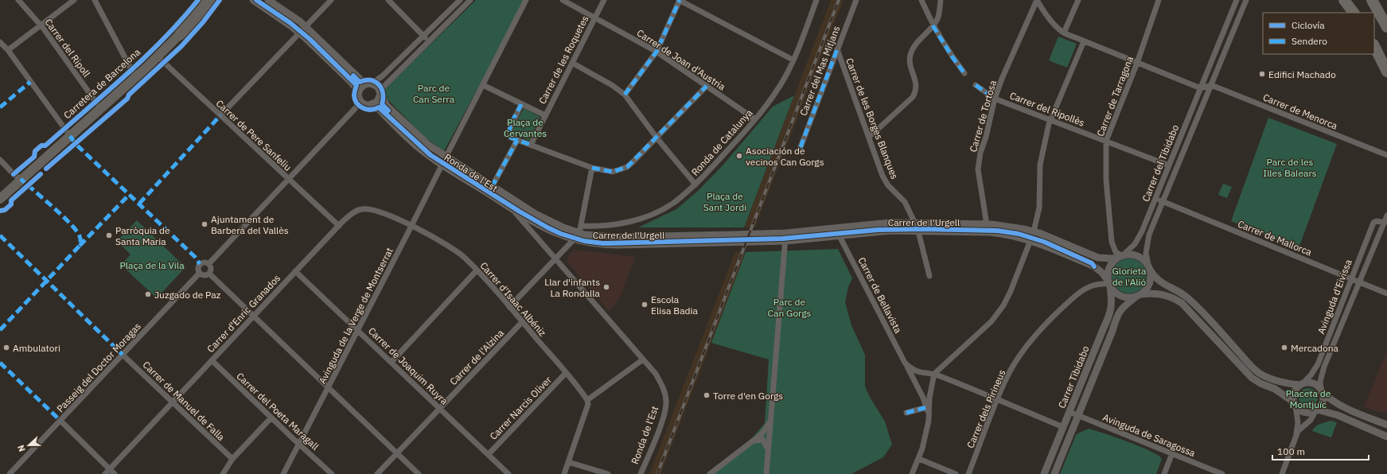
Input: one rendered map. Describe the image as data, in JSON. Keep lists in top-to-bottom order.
{
  "streets": {
    "main road": ["Carretera de Barcelona"],
    "street": [
      "Carrer del Ripoll",
      "Carrer de les Roquetes",
      "Carrer de Joan d'Austria",
      "Carrer del Mas Mitjans",
      "Carrer de Tarragona",
      "Carrer del Ripollès",
      "Carrer de Menorca",
      "Carrer de Tortosa",
      "Carrer de les Borges Blanques",
      "Carrer de Pere Sanfeliu",
      "Ronda de Catalunya",
      "Carrer del Tibidabo",
      "Ronda de l'Est",
      "Carrer de l'Urgell",
      "Carrer de Mallorca",
      "Carrer de Bellavista",
      "Avinguda d'Eivissa",
      "Carrer d'Isaac Albéniz",
      "Carrer d'Enric Granados",
      "Avinguda de la Verge de Montserrat",
      "Carrer de l'Alzina",
      "Carrer de Joaquim Ruyra",
      "Passeig del Doctor Moragas",
      "Carrer Tibidabo",
      "Carrer de Manuel de Falla",
      "Carrer Narcis Oliver",
      "Carrer dels Pirineus",
      "Carrer del Poeta Maragall",
      "Avinguda de Saragossa"
    ]
  },
  "crossings": [
    ["Carrer del Ripoll", "Carretera de Barcelona"],
    ["Carrer de les Roquetes", "Carrer de Joan d'Austria"],
    ["Carrer de Joan d'Austria", "Ronda de Catalunya"],
    ["Carrer del Mas Mitjans", "Carrer de les Borges Blanques"],
    ["Carretera de Barcelona", "Carrer de Pere Sanfeliu"],
    ["Carrer de Tarragona", "Carrer del Ripollès"],
    ["Carrer de Tarragona", "Carrer del Tibidabo"],
    ["Carrer de Tarragona", "Carrer de l'Urgell"],
    ["Carrer de Tarragona", "Carrer Tibidabo"],
    ["Carrer de Tarragona", "Carrer dels Pirineus"],
    ["Carrer del Ripollès", "Carrer de Tortosa"],
    ["Carrer del Ripollès", "Carrer del Tibidabo"],
    ["Carrer de Menorca", "Carrer del Tibidabo"],
    ["Carrer de Tortosa", "Carrer de l'Urgell"],
    ["Carrer de les Borges Blanques", "Carrer de l'Urgell"],
    ["Carrer de Pere Sanfeliu", "Carrer d'Enric Granados"],
    ["Carrer de Pere Sanfeliu", "Passeig del Doctor Moragas"],
    ["Carrer del Tibidabo", "Carrer de l'Urgell"],
    ["Carrer del Tibidabo", "Carrer de Mallorca"],
    ["Carrer del Tibidabo", "Carrer Tibidabo"],
    ["Carrer del Tibidabo", "Carrer dels Pirineus"],
    ["Ronda de l'Est", "Carrer de l'Urgell"],
    ["Ronda de l'Est", "Avinguda de la Verge de Montserrat"],
    ["Ronda de l'Est", "Passeig del Doctor Moragas"],
    ["Carrer de l'Urgell", "Carrer de Bellavista"],
    ["Carrer de l'Urgell", "Carrer Tibidabo"],
    ["Carrer de l'Urgell", "Carrer dels Pirineus"],
    ["Carrer de Mallorca", "Avinguda d'Eivissa"],
    ["Carrer de Bellavista", "Carrer Tibidabo"],
    ["Carrer de Bellavista", "Carrer dels Pirineus"],
    ["Carrer d'Isaac Albéniz", "Carrer d'Enric Granados"],
    ["Carrer d'Isaac Albéniz", "Avinguda de la Verge de Montserrat"],
    ["Carrer d'Isaac Albéniz", "Carrer de l'Alzina"],
    ["Carrer d'Isaac Albéniz", "Carrer Narcis Oliver"],
    ["Carrer d'Enric Granados", "Avinguda de la Verge de Montserrat"],
    ["Carrer d'Enric Granados", "Carrer de Joaquim Ruyra"],
    ["Carrer d'Enric Granados", "Carrer de Manuel de Falla"],
    ["Carrer d'Enric Granados", "Carrer del Poeta Maragall"],
    ["Avinguda de la Verge de Montserrat", "Carrer de Joaquim Ruyra"],
    ["Avinguda de la Verge de Montserrat", "Carrer del Poeta Maragall"],
    ["Carrer de l'Alzina", "Carrer de Joaquim Ruyra"],
    ["Carrer de Joaquim Ruyra", "Carrer Narcis Oliver"],
    ["Passeig del Doctor Moragas", "Carrer de Manuel de Falla"],
    ["Carrer Tibidabo", "Carrer dels Pirineus"],
    ["Carrer Tibidabo", "Avinguda de Saragossa"]
  ],
  "parks": [
    "Parc de Can Serra",
    "Plaça de Cervantes",
    "Parc de les Illes Balears",
    "Plaça de Sant Jordi",
    "Plaça de la Vila",
    "Glorieta de l'Alió",
    "Parc de Can Gorgs",
    "Placeta de Montjuïc"
  ],
  "places": [
    "Edifici Machado",
    "Asociación de vecinos Can Gorgs",
    "Ajuntament de Barberà del Vallès",
    "Parròquia de Santa Maria",
    "Llar d'infants La Rondalla",
    "Juzgado de Paz",
    "Escola Elisa Badia",
    "Ambulatori",
    "Mercadona",
    "Torre d'en Gorgs"
  ],
  "legend": ["Ciclovía", "Sendero"],
  "scale_bar": "100 m",
  "north": "left"
}
